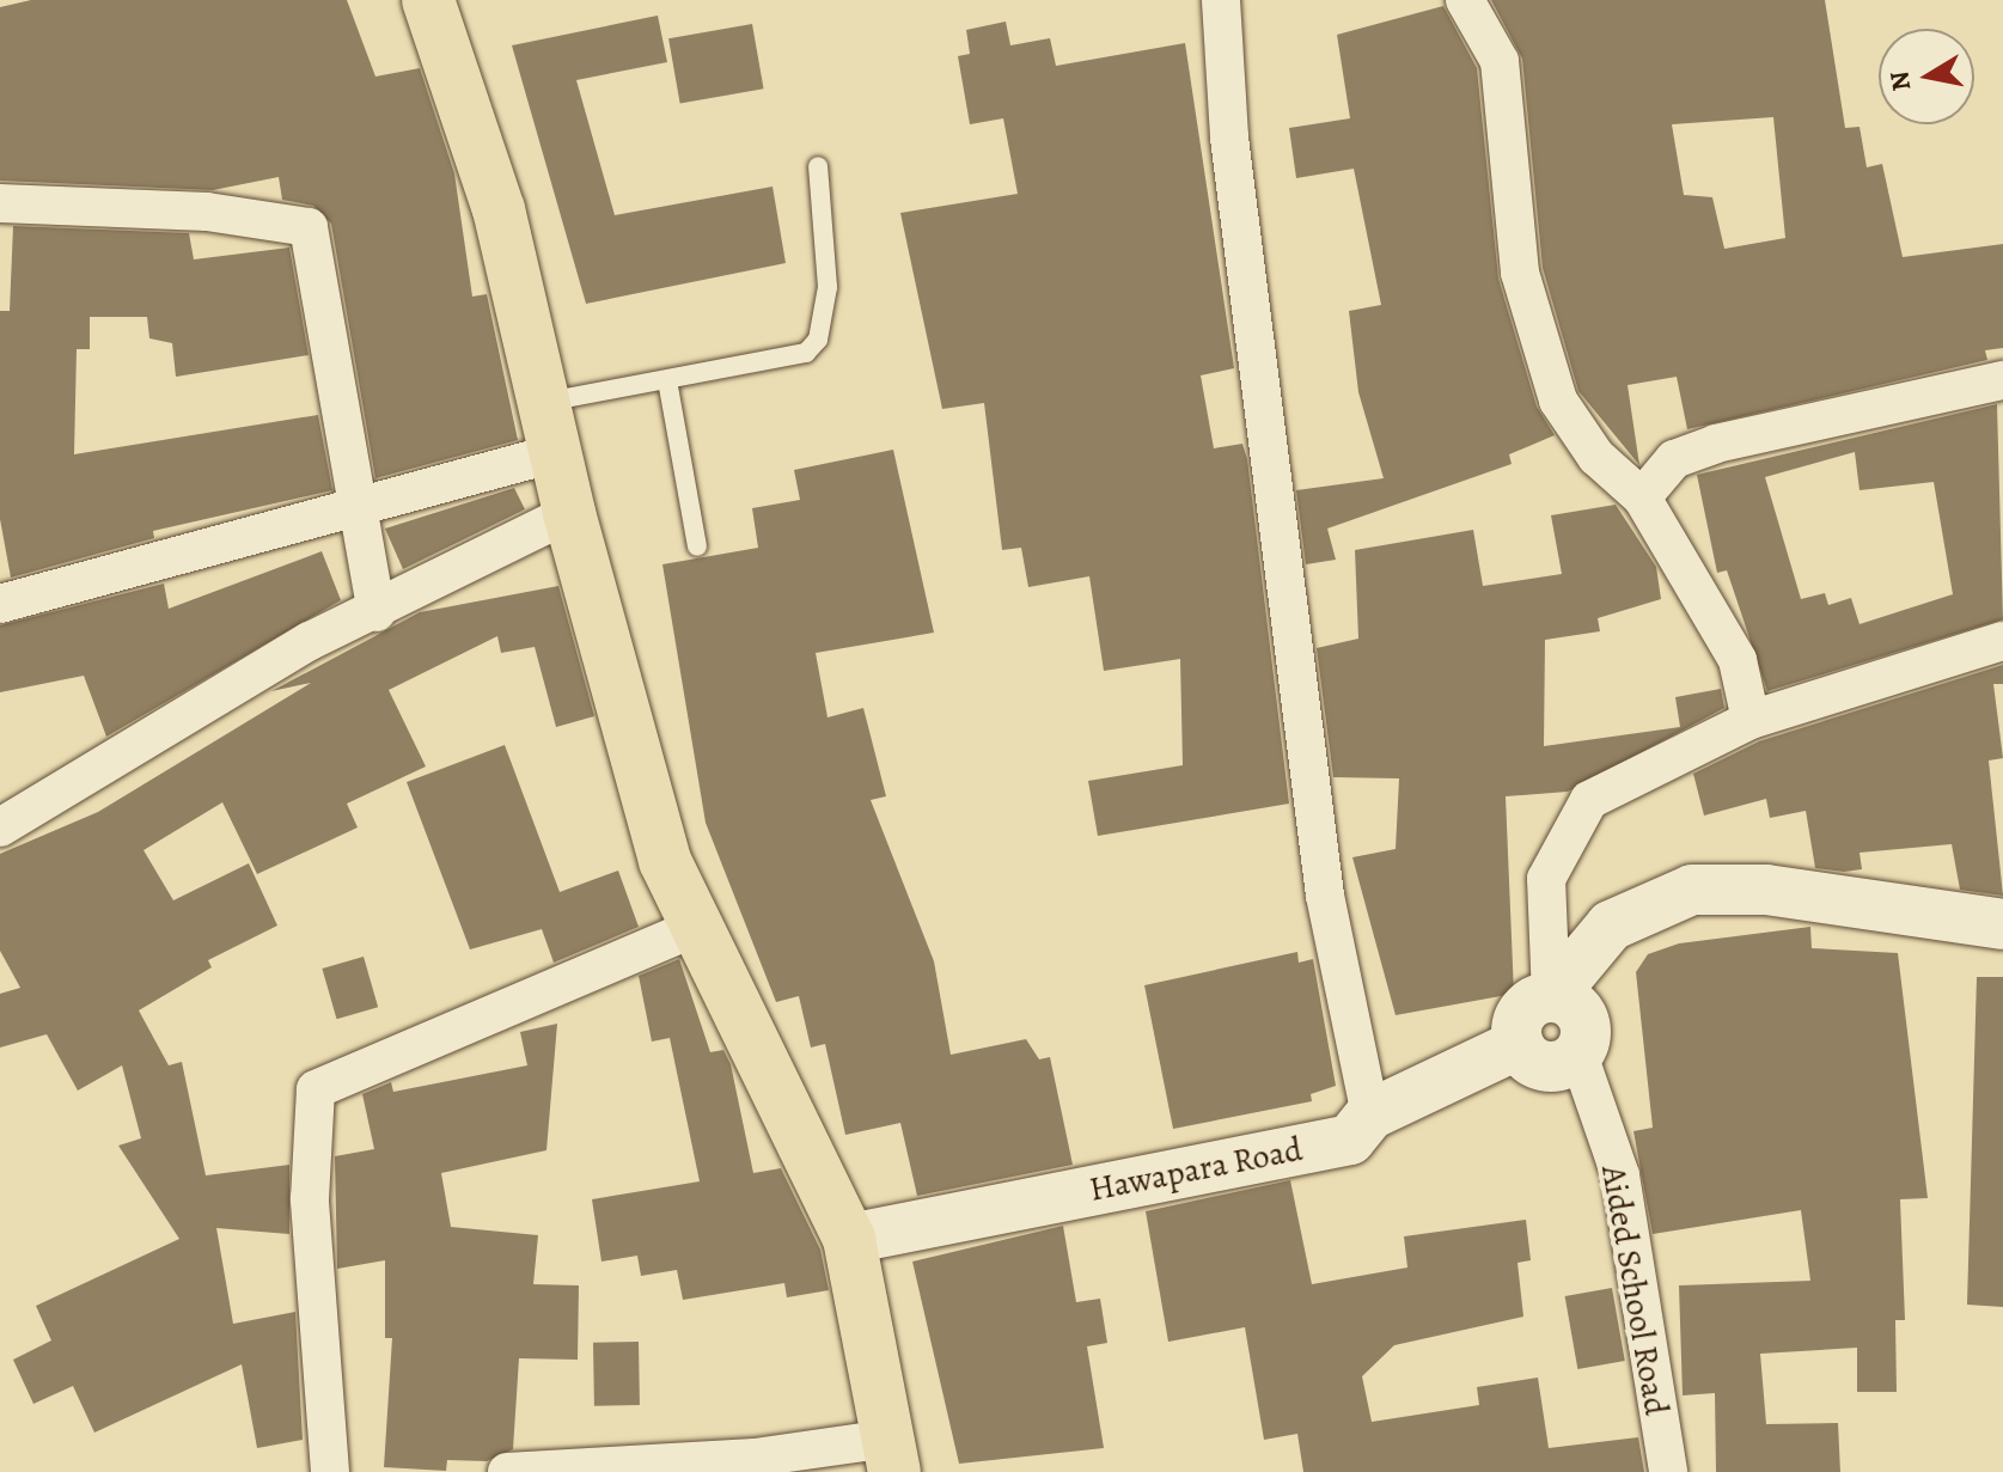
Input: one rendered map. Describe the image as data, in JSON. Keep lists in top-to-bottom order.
{
  "streets": {
    "street": ["Hawapara Road", "Aided School Road"]
  },
  "crossings": [
    ["Hawapara Road", "Aided School Road"]
  ],
  "north": "left"
}
